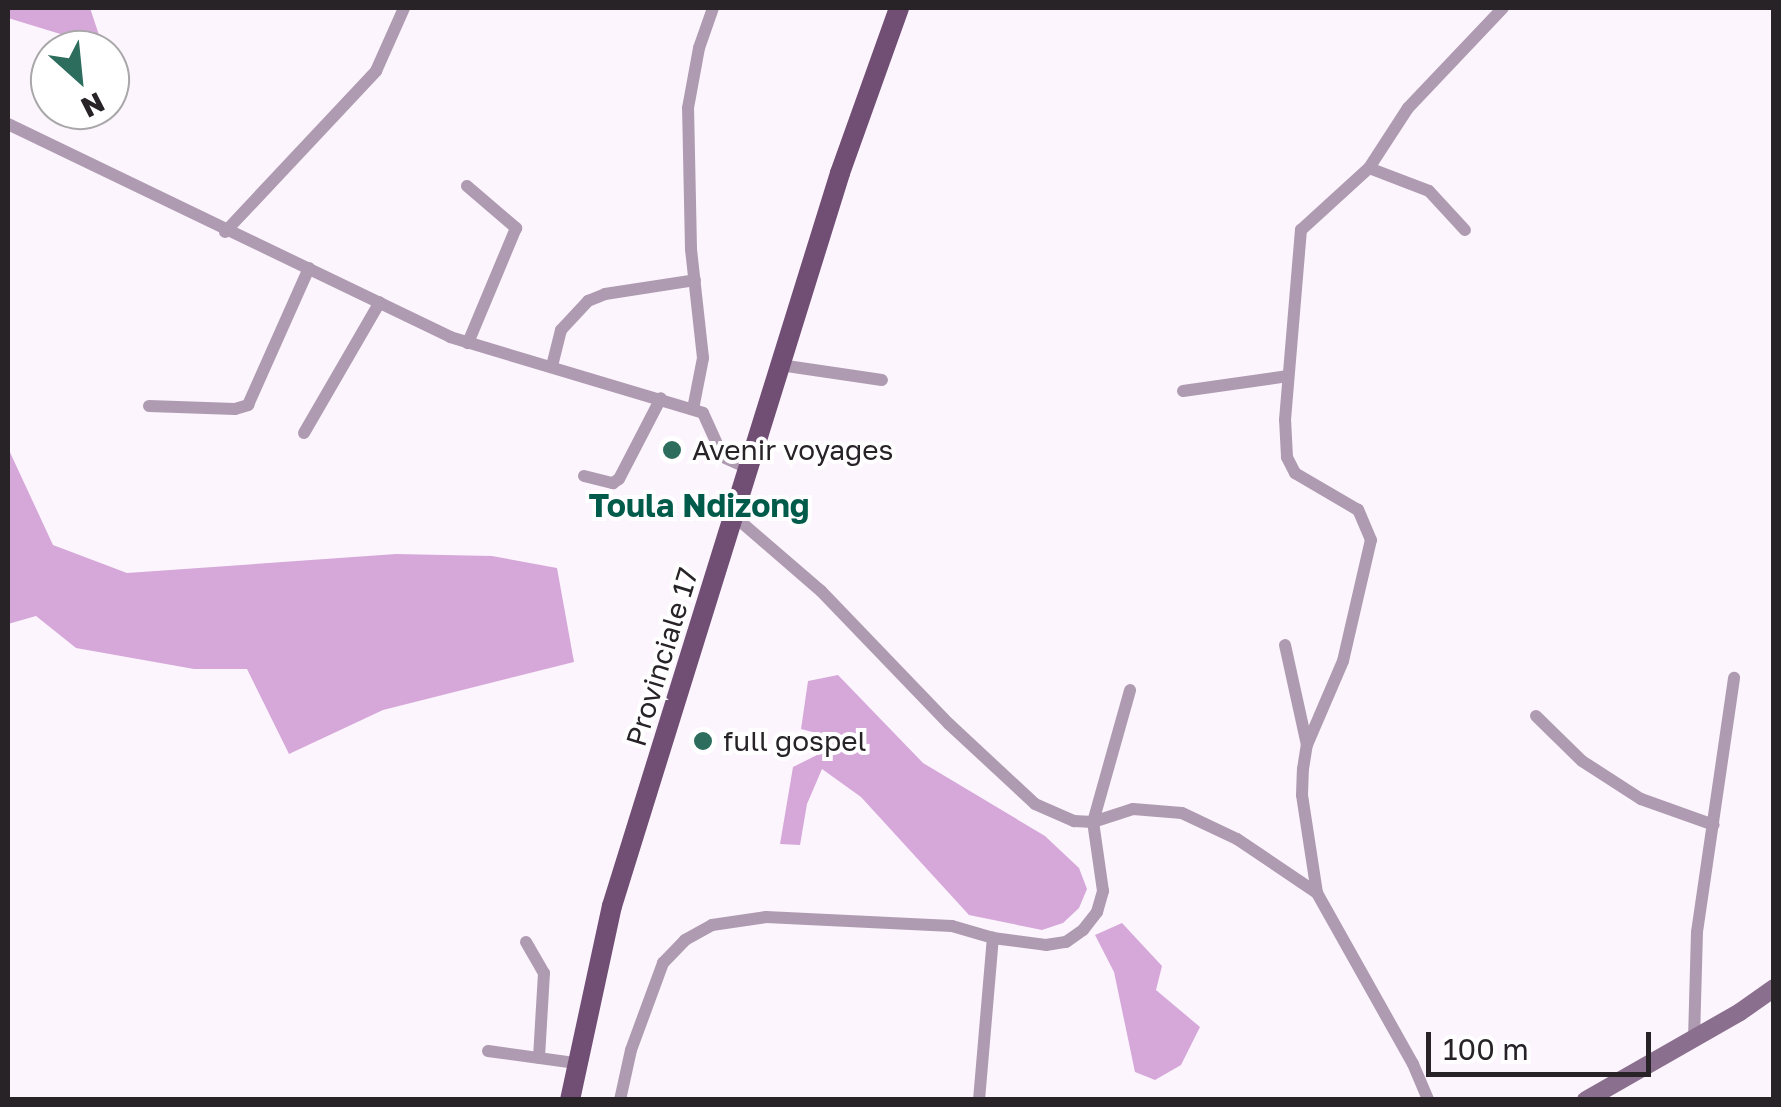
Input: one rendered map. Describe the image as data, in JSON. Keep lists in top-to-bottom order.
{
  "streets": {
    "main road": ["Provinciale 17"]
  },
  "districts": ["Toula Ndizong"],
  "places": ["Avenir voyages", "full gospel"],
  "scale_bar": "100 m",
  "north": "bottom right"
}
